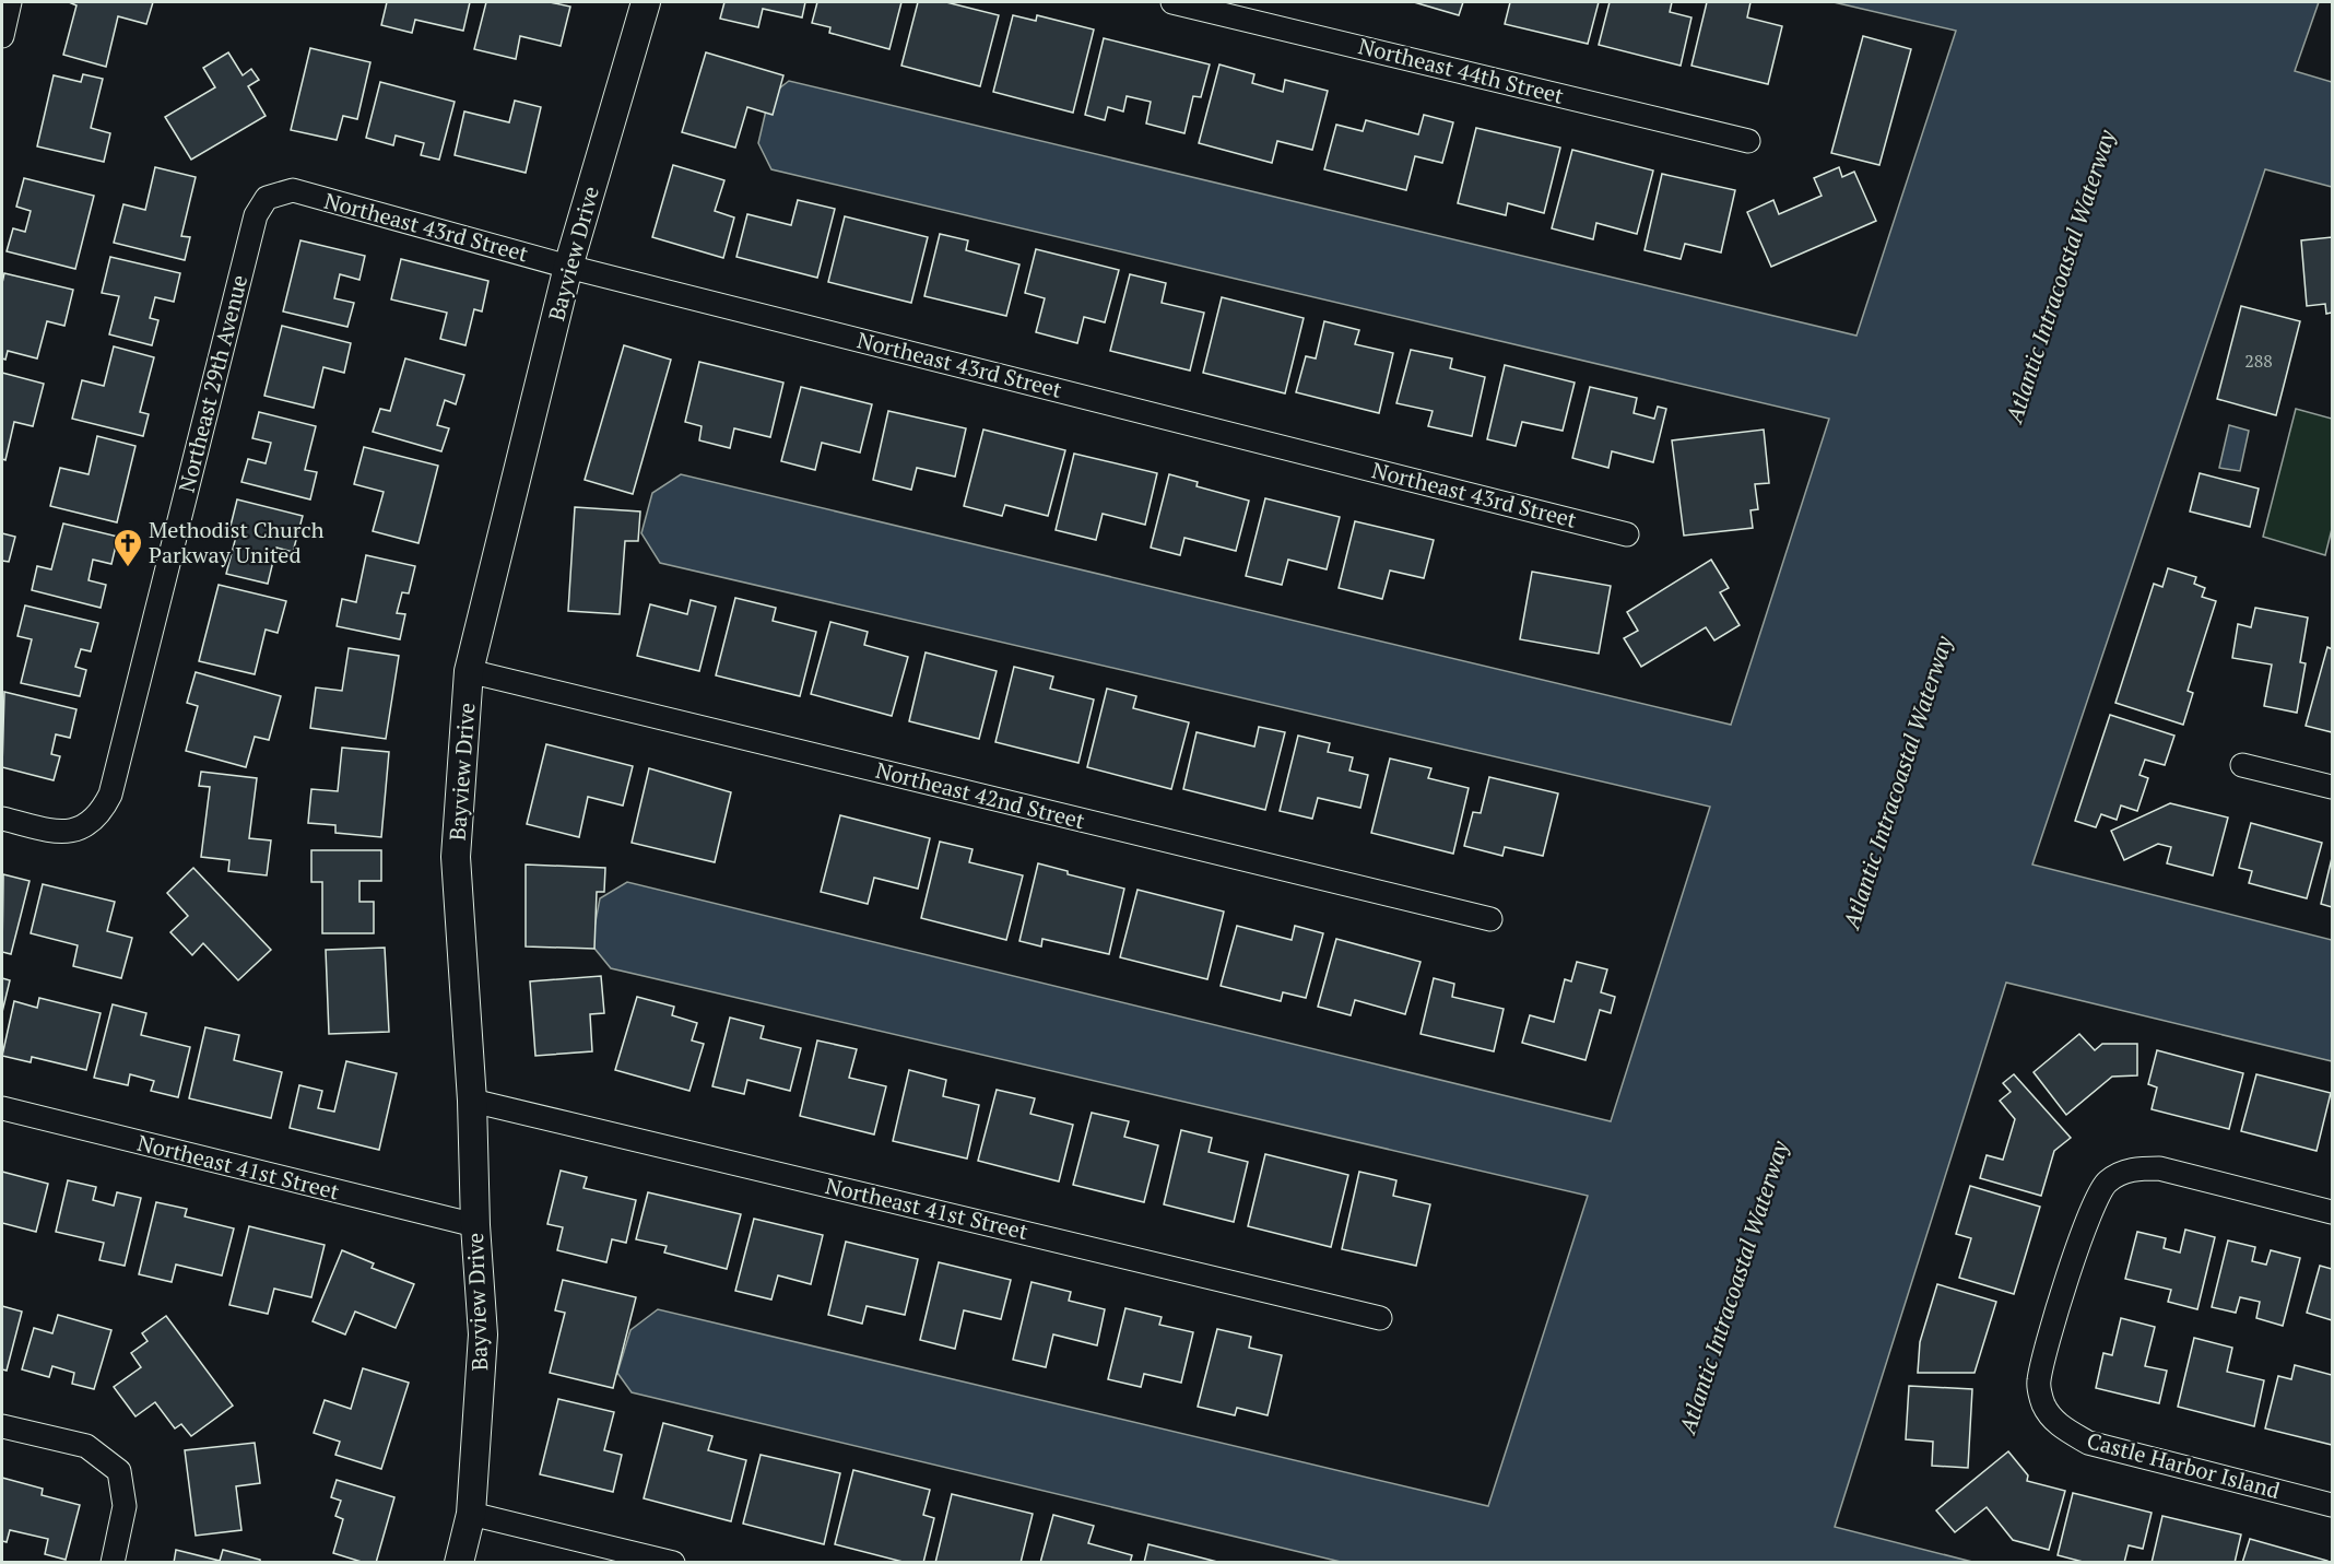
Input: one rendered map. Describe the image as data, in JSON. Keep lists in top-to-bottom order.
{
  "streets": {
    "street": [
      "Northeast 44th Street",
      "Northeast 43rd Street",
      "Bayview Drive",
      "Northeast 29th Avenue",
      "Northeast 42nd Street",
      "Northeast 41st Street",
      "Castle Harbor Island"
    ]
  },
  "crossings": [
    ["Northeast 43rd Street", "Bayview Drive"],
    ["Northeast 43rd Street", "Northeast 29th Avenue"],
    ["Bayview Drive", "Northeast 42nd Street"],
    ["Bayview Drive", "Northeast 41st Street"]
  ],
  "water": ["Atlantic Intracoastal Waterway"],
  "places": {
    "church": ["Methodist Church Parkway United"]
  },
  "house_numbers": ["288"]
}
